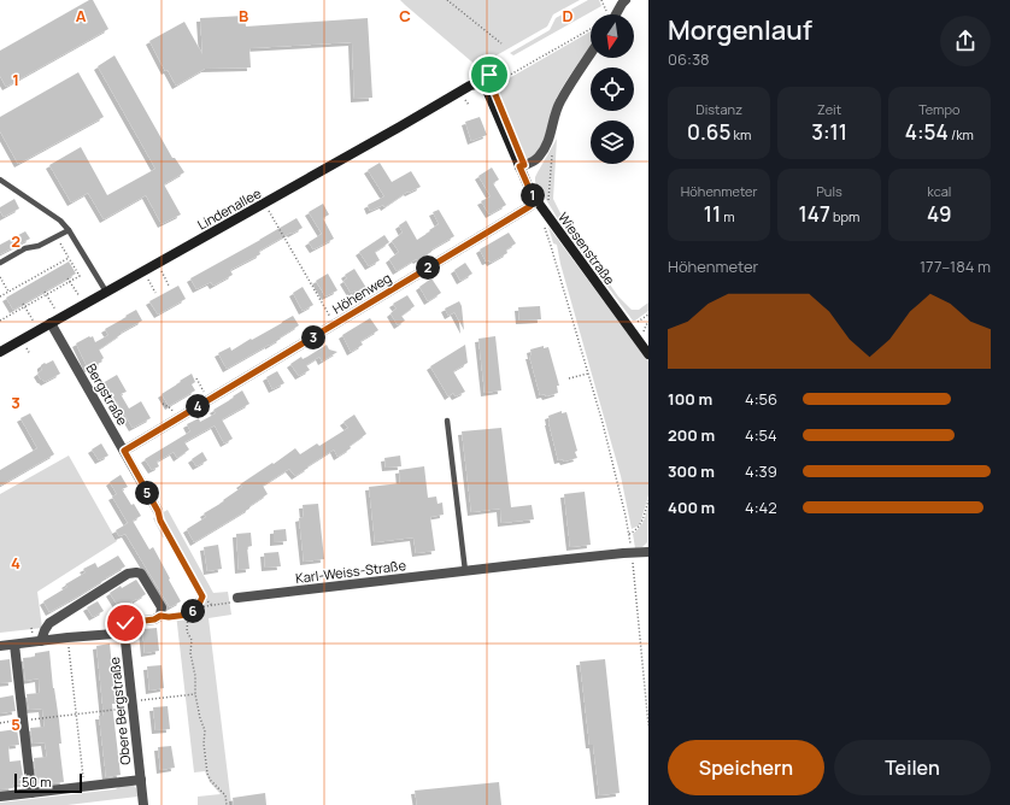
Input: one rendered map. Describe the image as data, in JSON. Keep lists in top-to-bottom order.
{
  "streets": {
    "street": [
      "Lindenallee",
      "Wiesenstraße",
      "Höhenweg",
      "Bergstraße",
      "Karl-Weiss-Straße",
      "Obere Bergstraße"
    ]
  },
  "crossings": [
    ["Lindenallee", "Wiesenstraße"],
    ["Lindenallee", "Bergstraße"],
    ["Wiesenstraße", "Höhenweg"],
    ["Höhenweg", "Bergstraße"]
  ],
  "scale_bar": "50 m",
  "north": "bottom",
  "page": {
    "heading": ["Morgenlauf", "06:38"],
    "stats": [
      ["Distanz", "0.65 km"],
      ["Zeit", "3:11"],
      ["Tempo", "4:54 /km"],
      ["Höhenmeter", "11 m"],
      ["Puls", "147 bpm"],
      ["kcal", "49"]
    ],
    "pins": [
      "1",
      "2",
      "3",
      "4",
      "5",
      "6"
    ],
    "chart": ["Höhenmeter", "177–184 m"],
    "list": [
      {
        "name": "100 m",
        "note": "4:56"
      },
      {
        "name": "200 m",
        "note": "4:54"
      },
      {
        "name": "300 m",
        "note": "4:39"
      },
      {
        "name": "400 m",
        "note": "4:42"
      }
    ],
    "buttons": ["Speichern", "Teilen"],
    "scale": "50 m"
  },
  "grid": {
    "columns": [
      "A",
      "B",
      "C",
      "D"
    ],
    "rows": [
      "1",
      "2",
      "3",
      "4",
      "5"
    ]
  }
}
